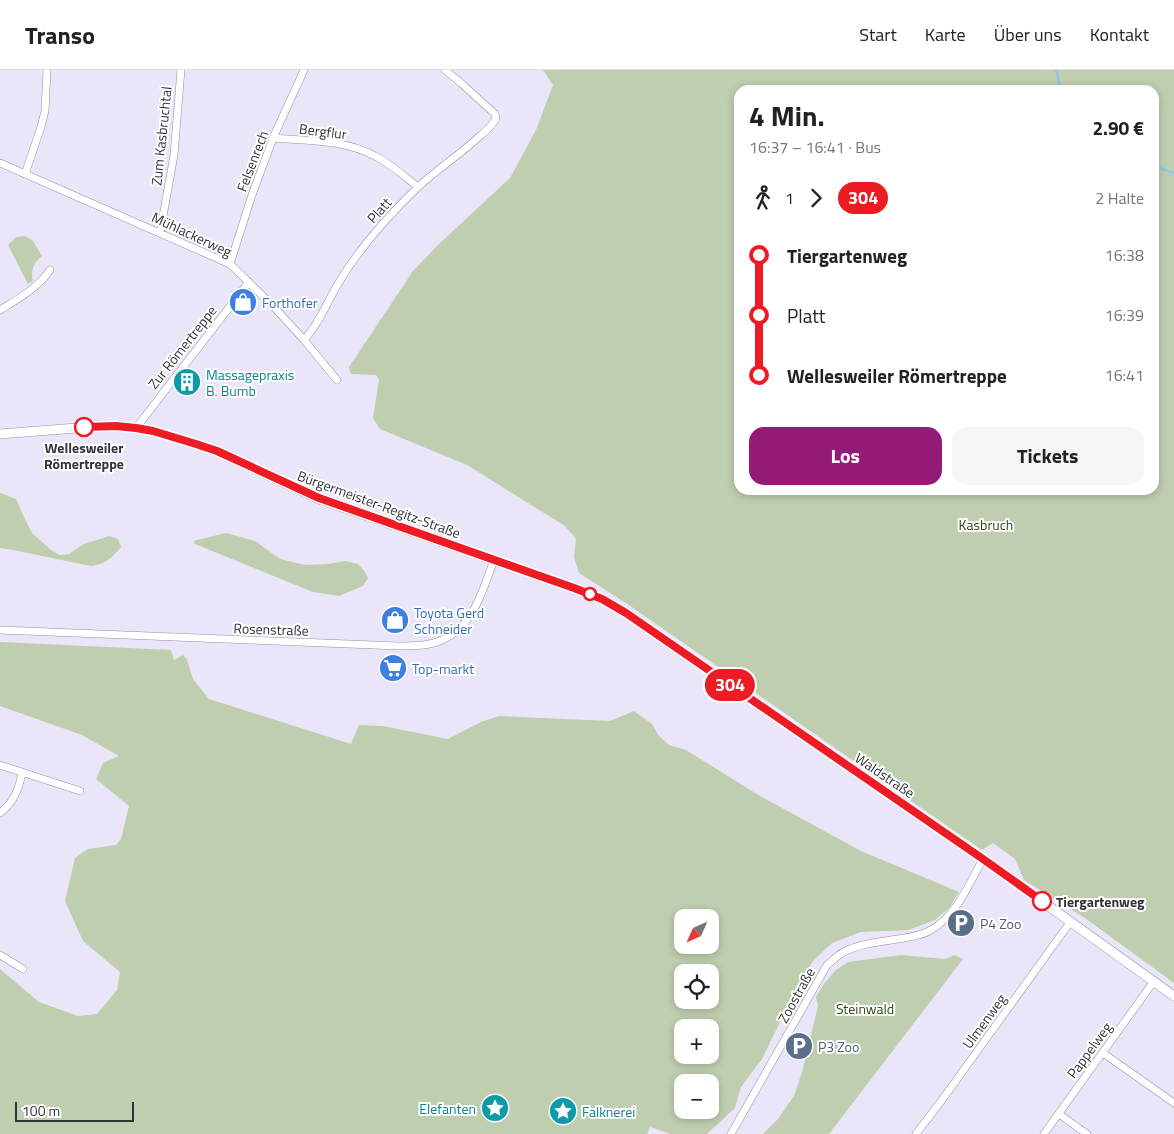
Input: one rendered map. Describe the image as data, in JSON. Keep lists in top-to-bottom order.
{
  "streets": {
    "street": [
      "Bergflur",
      "Zum Kasbruchtal",
      "Felsenrech",
      "Platt",
      "Mühlackerweg",
      "Zur Römertreppe",
      "Bürgermeister-Regitz-Straße",
      "Rosenstraße",
      "Waldstraße",
      "Zoostraße",
      "Ulmenweg",
      "Pappelweg"
    ]
  },
  "crossings": [
    ["Bergflur", "Felsenrech"],
    ["Bergflur", "Platt"],
    ["Zum Kasbruchtal", "Mühlackerweg"],
    ["Felsenrech", "Mühlackerweg"],
    ["Platt", "Mühlackerweg"],
    ["Mühlackerweg", "Zur Römertreppe"],
    ["Zur Römertreppe", "Bürgermeister-Regitz-Straße"],
    ["Bürgermeister-Regitz-Straße", "Rosenstraße"],
    ["Bürgermeister-Regitz-Straße", "Waldstraße"],
    ["Waldstraße", "Zoostraße"],
    ["Waldstraße", "Ulmenweg"],
    ["Waldstraße", "Pappelweg"]
  ],
  "parks": ["Kasbruch", "Steinwald"],
  "places": {
    "shop": ["Forthofer", "Toyota Gerd Schneider"],
    "building": ["Massagepraxis B. Bumb"],
    "other": ["Wellesweiler Römertreppe", "Tiergartenweg"],
    "supermarket": ["Top-markt"],
    "parking": ["P4 Zoo", "P3 Zoo"],
    "place": ["Elefanten", "Falknerei"]
  },
  "lines": ["bus line 304"],
  "scale_bar": "100 m",
  "north": "bottom left",
  "page": {
    "header": "Transo",
    "nav": [
      "Start",
      "Karte",
      "Über uns",
      "Kontakt"
    ],
    "on_map": "304",
    "heading": ["4 Min.", "16:37 – 16:41 · Bus", "2.90 €"],
    "legs": ["1", "304", "2 Halte"],
    "list": [
      {
        "name": "Tiergartenweg",
        "value": "16:38"
      },
      {
        "name": "Platt",
        "value": "16:39"
      },
      {
        "name": "Wellesweiler Römertreppe",
        "value": "16:41"
      }
    ],
    "buttons": ["Los", "Tickets"],
    "map_buttons": ["+", "−"],
    "scale": "100 m"
  }
}
